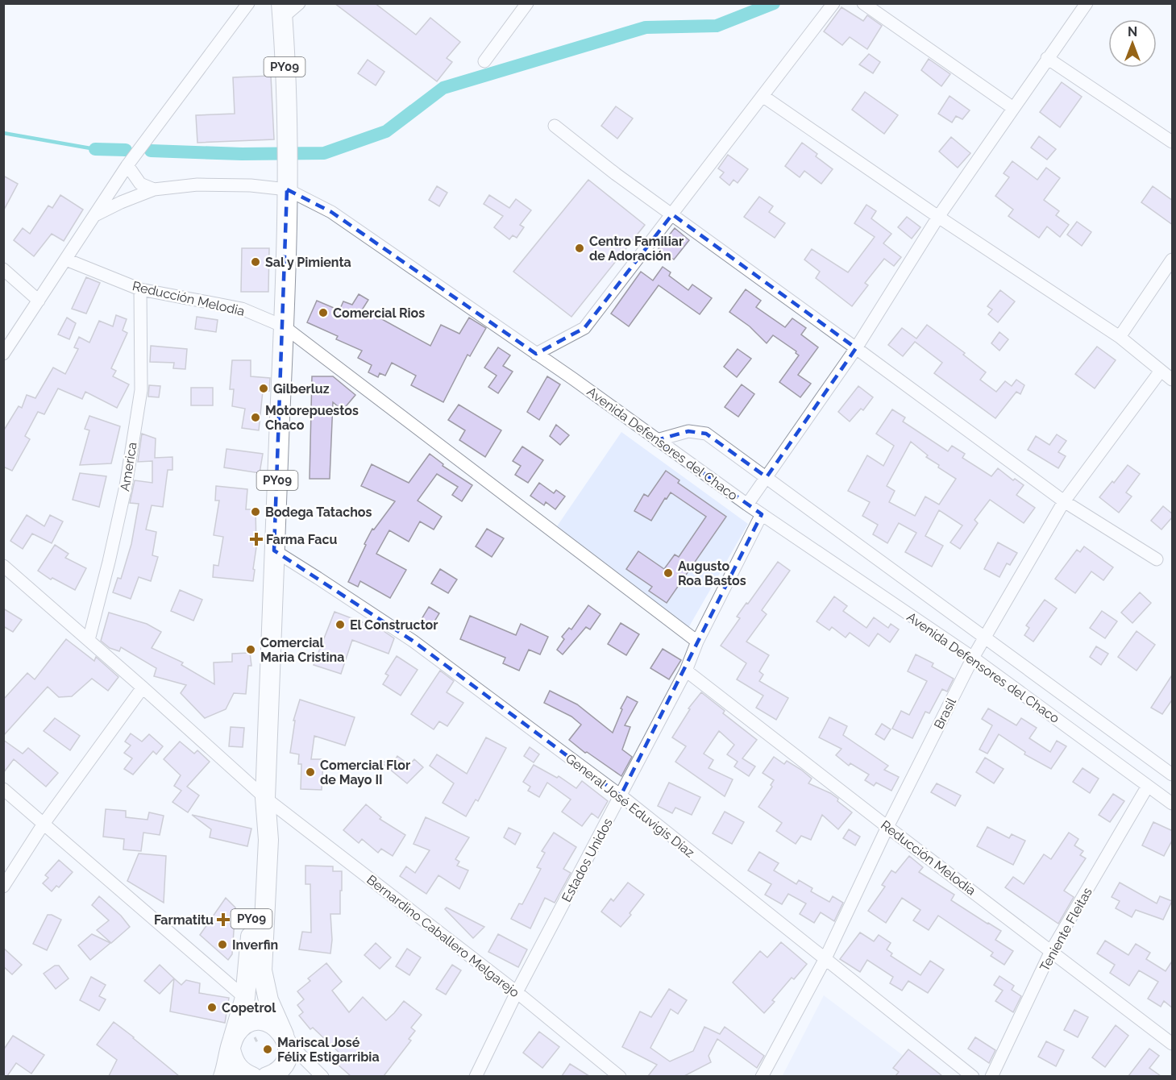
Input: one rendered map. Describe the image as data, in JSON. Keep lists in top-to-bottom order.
{
  "streets": {
    "highway": ["PY09"],
    "street": [
      "Reducción Melodia",
      "Avenida Defensores del Chaco",
      "America",
      "Brasil",
      "General José Eduvigis Díaz",
      "Estados Unidos",
      "Teniente Fleitas",
      "Bernardino Caballero Melgarejo"
    ]
  },
  "crossings": [
    ["PY09", "Reducción Melodia"],
    ["PY09", "Avenida Defensores del Chaco"],
    ["PY09", "General José Eduvigis Díaz"],
    ["PY09", "Bernardino Caballero Melgarejo"],
    ["Reducción Melodia", "America"],
    ["Reducción Melodia", "Brasil"],
    ["Reducción Melodia", "Estados Unidos"],
    ["Reducción Melodia", "Teniente Fleitas"],
    ["Avenida Defensores del Chaco", "Brasil"],
    ["Avenida Defensores del Chaco", "Estados Unidos"],
    ["Avenida Defensores del Chaco", "Teniente Fleitas"],
    ["America", "Bernardino Caballero Melgarejo"],
    ["Brasil", "General José Eduvigis Díaz"],
    ["General José Eduvigis Díaz", "Estados Unidos"],
    ["Estados Unidos", "Bernardino Caballero Melgarejo"]
  ],
  "places": {
    "other": [
      "Centro Familiar de Adoración",
      "Sal y Pimienta",
      "Comercial Rios",
      "Gilberluz",
      "Motorepuestos Chaco",
      "Bodega Tatachos",
      "Augusto Roa Bastos",
      "El Constructor",
      "Comercial Maria Cristina",
      "Comercial Flor de Mayo II",
      "Inverfin",
      "Copetrol",
      "Mariscal José Félix Estigarribia"
    ],
    "health": ["Farma Facu", "Farmatitu"]
  },
  "north": "top"
}
